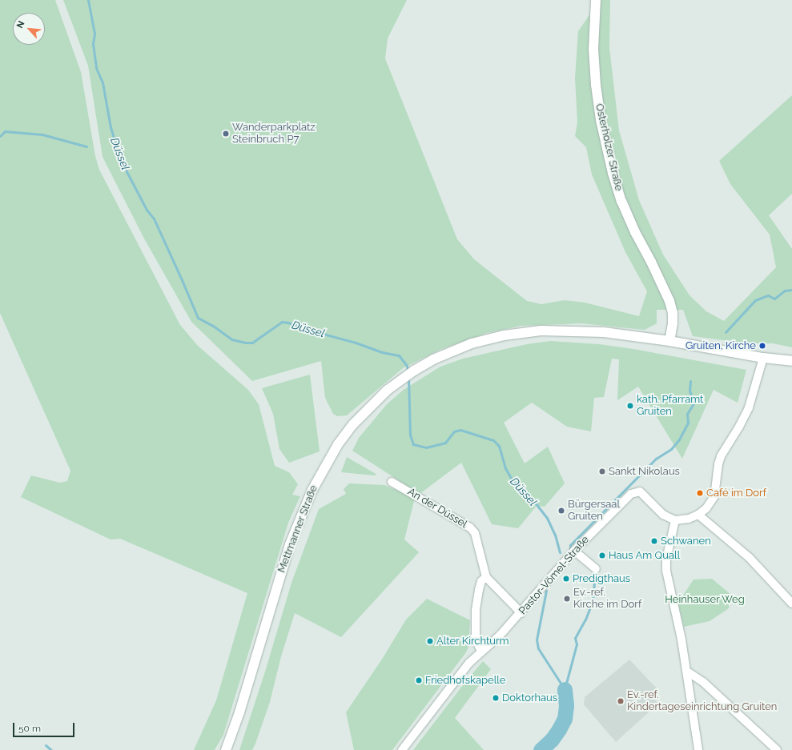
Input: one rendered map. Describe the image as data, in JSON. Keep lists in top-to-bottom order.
{
  "streets": {
    "main road": ["Osterholzer Straße", "Mettmanner Straße"],
    "street": ["An der Düssel", "Pastor-Vömel-Straße"]
  },
  "crossings": [
    ["Osterholzer Straße", "Mettmanner Straße"]
  ],
  "water": ["Düssel"],
  "parks": ["Heinhauser Weg"],
  "places": [
    "Wanderparkplatz Steinbruch P7",
    "Gruiten, Kirche",
    "kath. Pfarramt Gruiten",
    "Sankt Nikolaus",
    "Café im Dorf",
    "Bürgersaal Gruiten",
    "Schwanen",
    "Haus Am Quall",
    "Predigthaus",
    "Ev.-ref. Kirche im Dorf",
    "Alter Kirchturm",
    "Friedhofskapelle",
    "Doktorhaus",
    "Ev.-ref. Kindertageseinrichtung Gruiten"
  ],
  "scale_bar": "50 m",
  "north": "top left"
}
